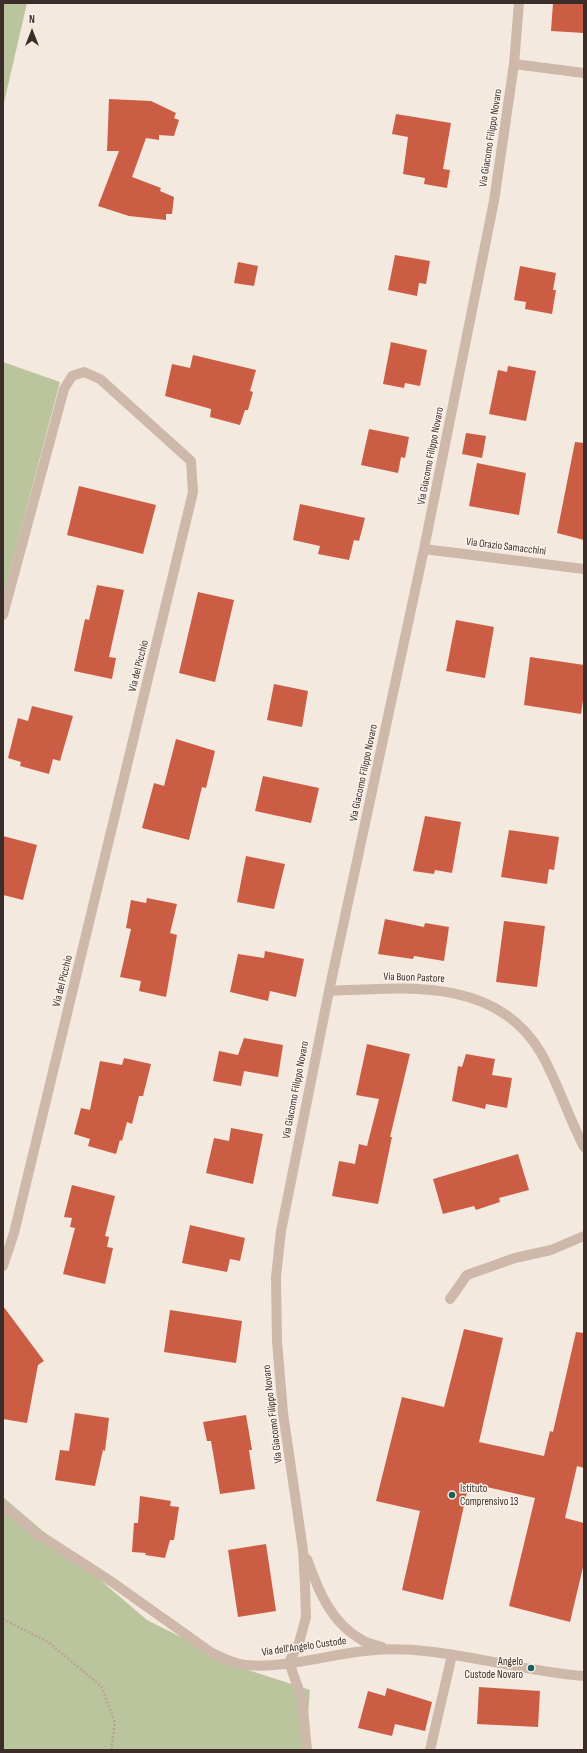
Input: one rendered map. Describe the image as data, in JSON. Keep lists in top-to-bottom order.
{
  "streets": {
    "street": [
      "Via Giacomo Filippo Novaro",
      "Via Orazio Samacchini",
      "Via del Picchio",
      "Via Buon Pastore",
      "Via dell'Angelo Custode"
    ]
  },
  "crossings": [
    ["Via Giacomo Filippo Novaro", "Via Orazio Samacchini"],
    ["Via Giacomo Filippo Novaro", "Via Buon Pastore"],
    ["Via Giacomo Filippo Novaro", "Via dell'Angelo Custode"]
  ],
  "places": ["Istituto Comprensivo 13", "Angelo Custode Novaro"],
  "north": "top"
}
